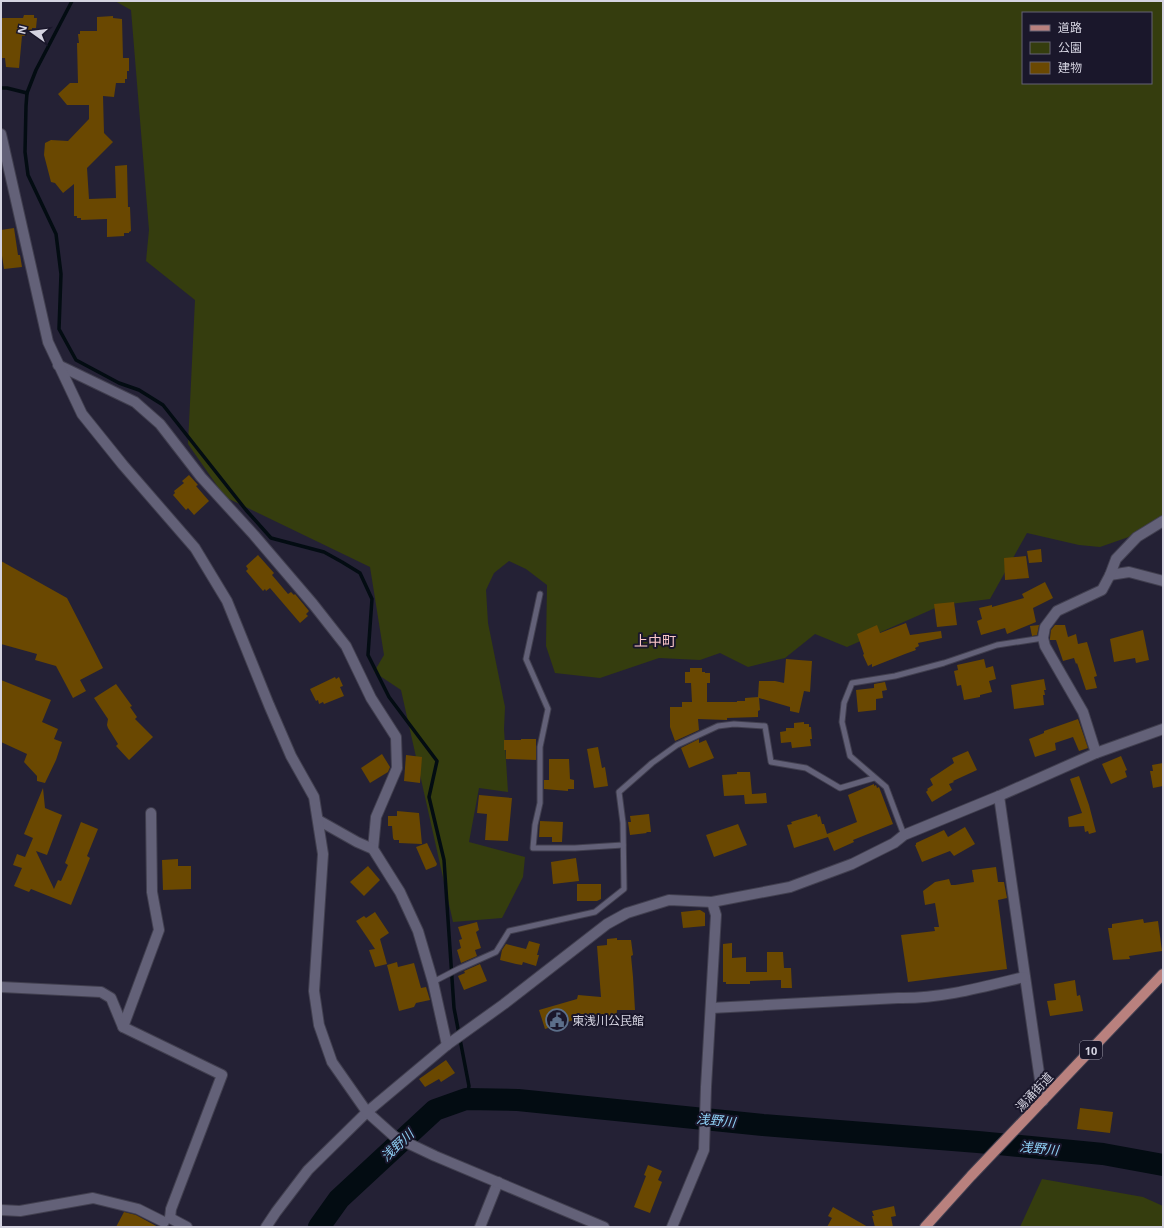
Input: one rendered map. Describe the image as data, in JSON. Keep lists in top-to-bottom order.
{
  "streets": {
    "main road": ["10", "湯涌街道"]
  },
  "districts": ["上中町"],
  "water": ["浅野川"],
  "places": {
    "public building": ["東浅川公民館"]
  },
  "legend": ["道路", "公園", "建物"],
  "north": "left"
}
